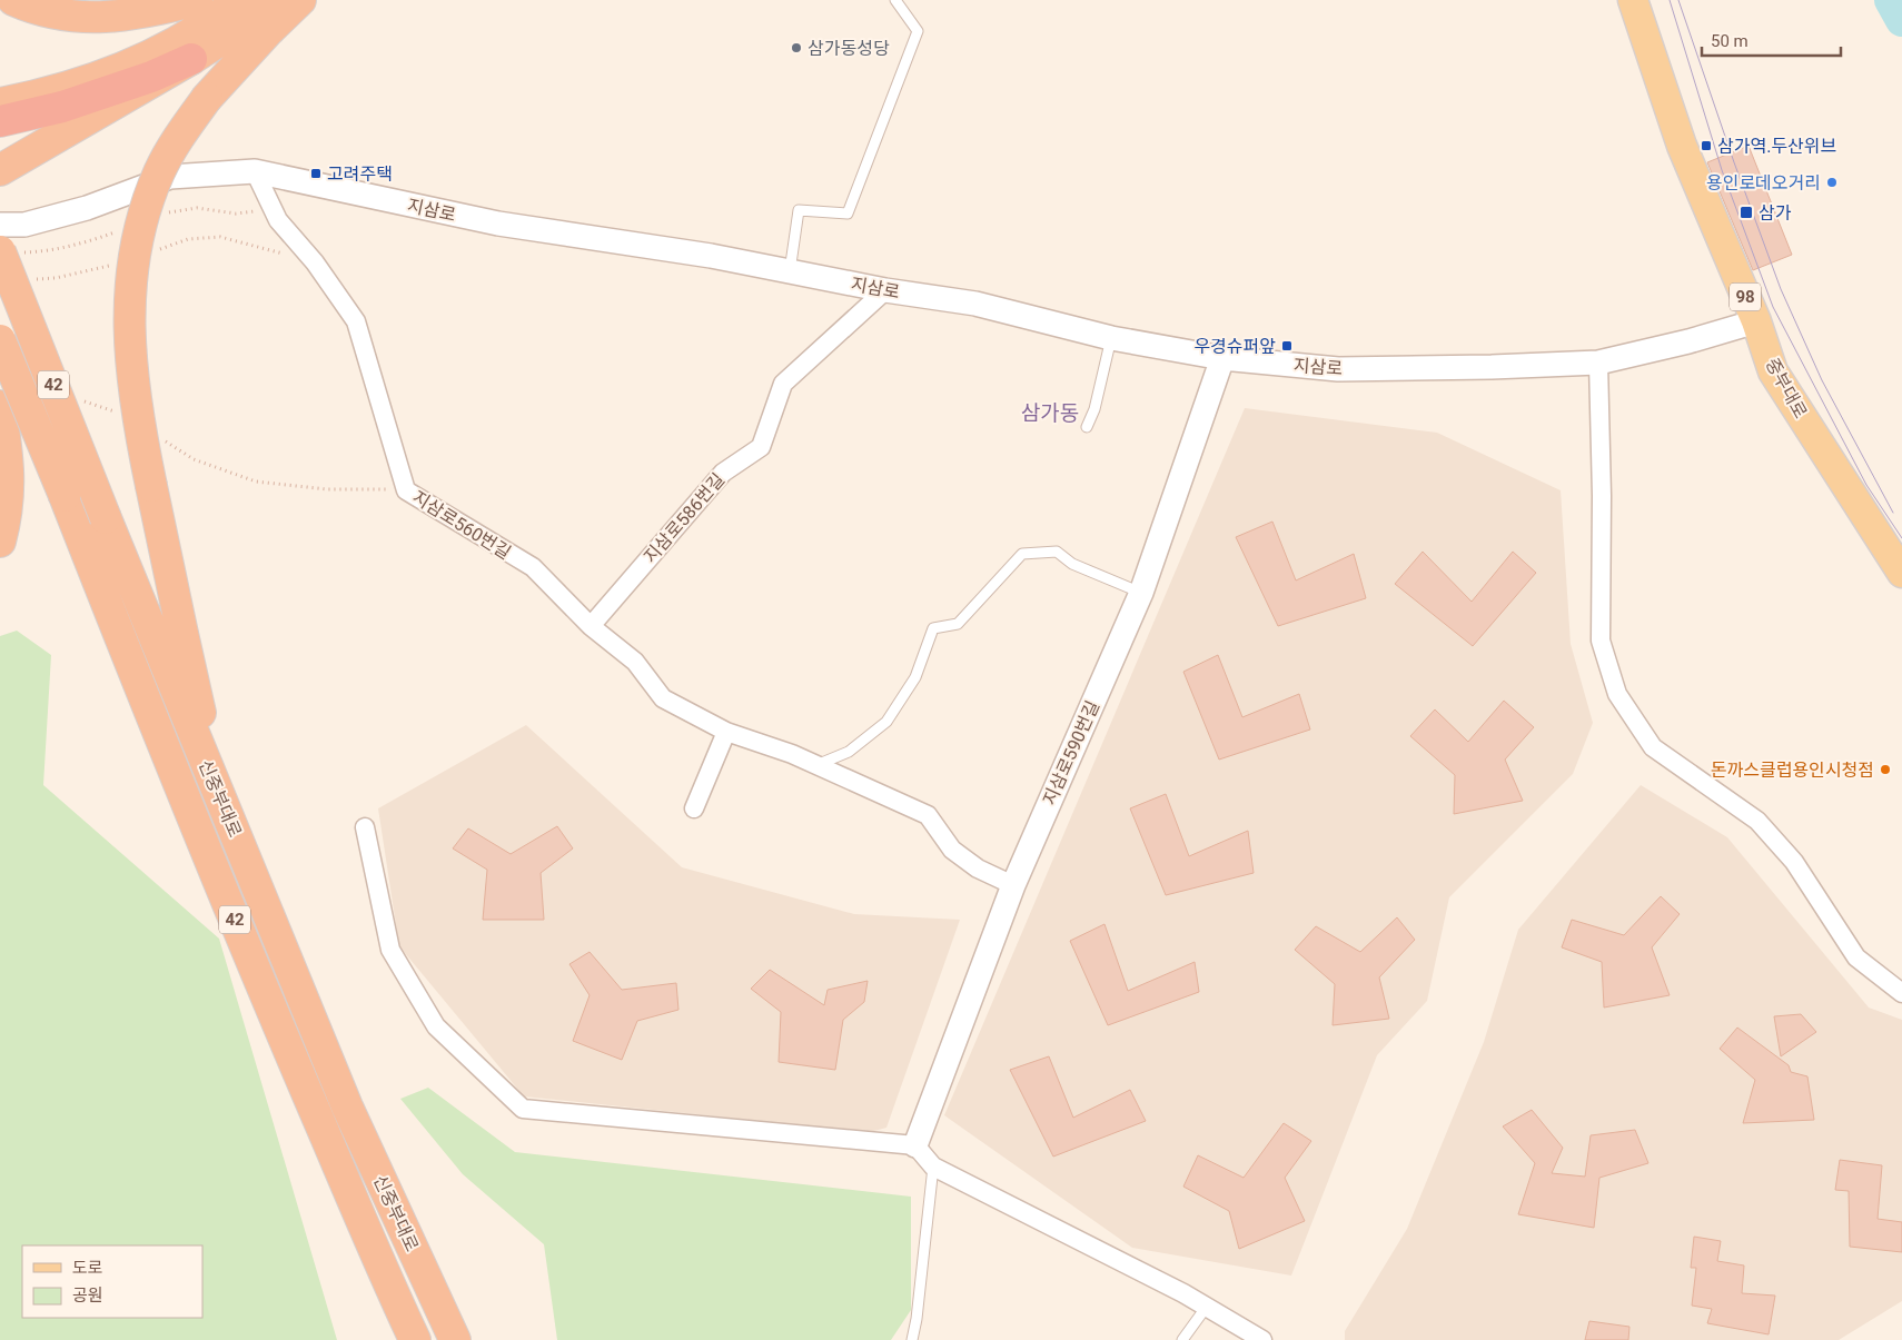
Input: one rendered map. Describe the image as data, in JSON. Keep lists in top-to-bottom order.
{
  "streets": {
    "highway": ["42", "신중부대로"],
    "main road": ["98", "중부대로"],
    "street": [
      "지삼로",
      "지삼로586번길",
      "지삼로560번길",
      "지삼로590번길"
    ]
  },
  "crossings": [
    ["지삼로", "중부대로"],
    ["지삼로", "지삼로586번길"],
    ["지삼로", "지삼로560번길"],
    ["지삼로", "지삼로590번길"],
    ["지삼로586번길", "지삼로560번길"],
    ["지삼로560번길", "지삼로590번길"]
  ],
  "districts": ["삼가동"],
  "places": {
    "other": ["삼가동성당", "용인로데오거리", "돈까스클럽용인시청점"],
    "transit": [
      "삼가역.두산위브",
      "고려주택",
      "삼가",
      "우경슈퍼앞"
    ]
  },
  "legend": ["도로", "공원"],
  "scale_bar": "50 m"
}
